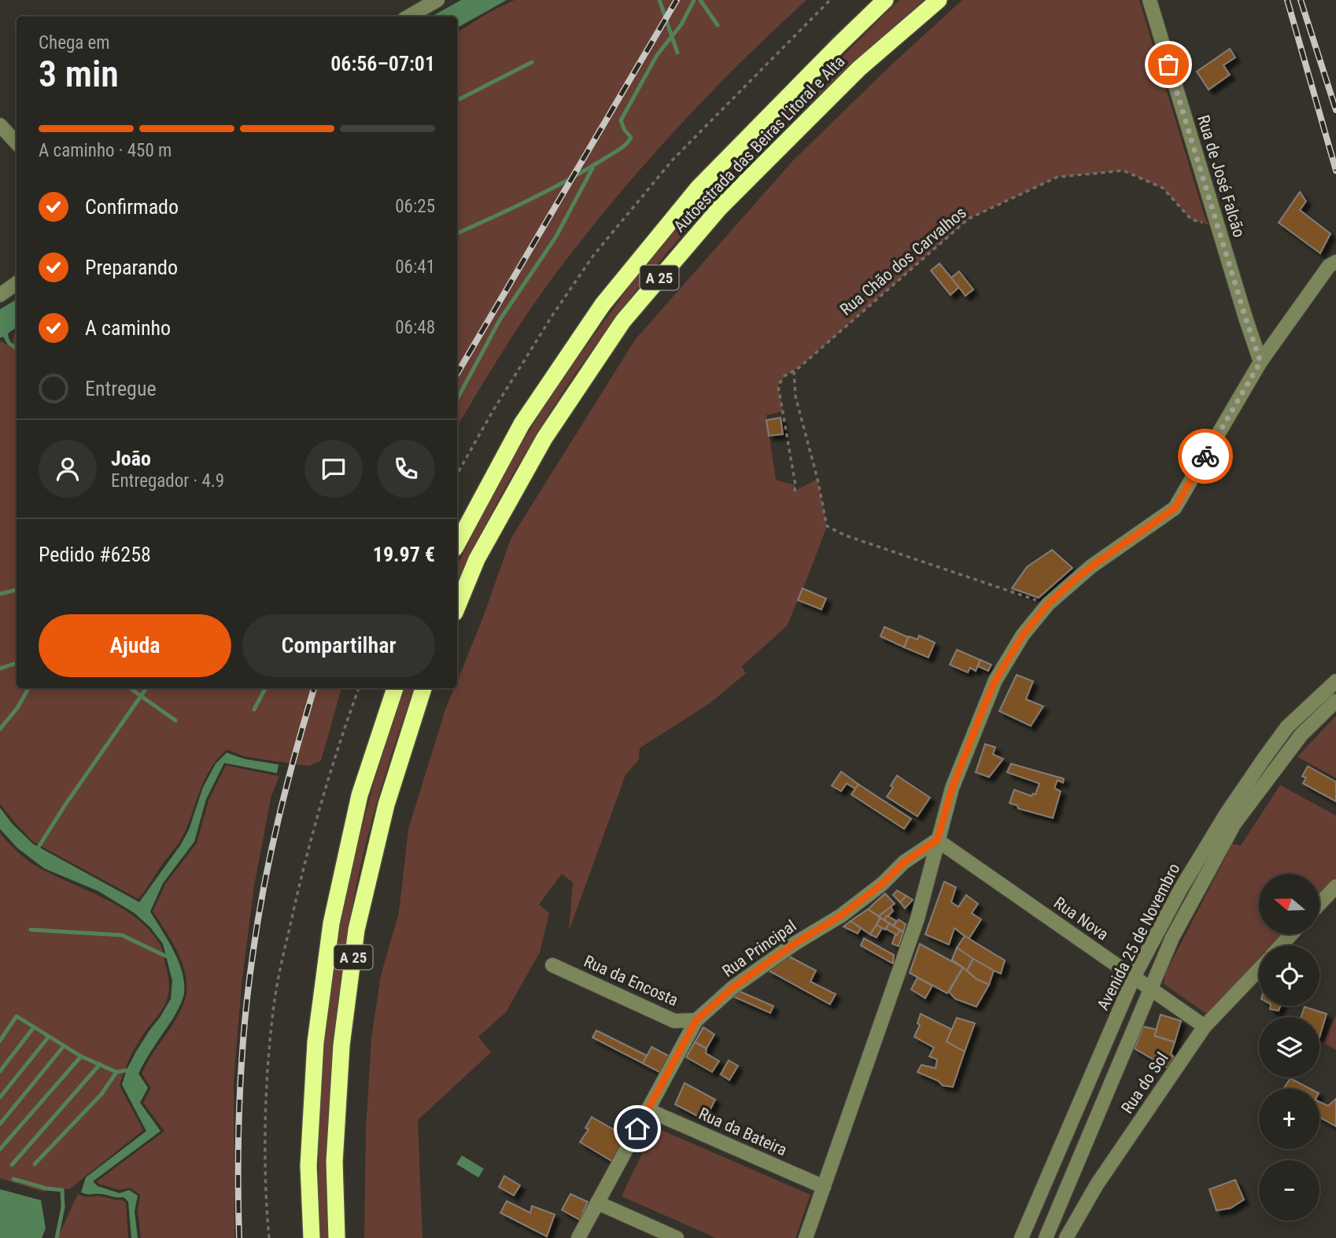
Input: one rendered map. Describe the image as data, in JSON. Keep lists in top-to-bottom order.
{
  "streets": {
    "highway": ["Autoestrada das Beiras Litoral e Alta", "A 25"],
    "street": [
      "Rua de José Falcão",
      "Rua Nova",
      "Avenida 25 de Novembro",
      "Rua Principal",
      "Rua da Encosta",
      "Rua do Sol",
      "Rua da Bateira"
    ],
    "path": ["Rua Chão dos Carvalhos"]
  },
  "crossings": [
    ["Rua de José Falcão", "Rua Chão dos Carvalhos"],
    ["Rua Nova", "Avenida 25 de Novembro"],
    ["Rua Nova", "Rua Principal"],
    ["Rua Nova", "Rua do Sol"],
    ["Rua Principal", "Rua da Encosta"],
    ["Rua Principal", "Rua da Bateira"]
  ],
  "north": "left",
  "page": {
    "heading": ["3 min", "Chega em", "06:56–07:01"],
    "panel": [
      "João",
      "Entregador · 4.9",
      "Pedido #6258",
      "19.97 €"
    ],
    "bar": "A caminho · 450 m",
    "list": [
      ["Confirmado", "06:25"],
      ["Preparando", "06:41"],
      ["A caminho", "06:48"],
      "Entregue"
    ],
    "buttons": ["Ajuda", "Compartilhar"],
    "map_buttons": ["+", "−"]
  }
}
